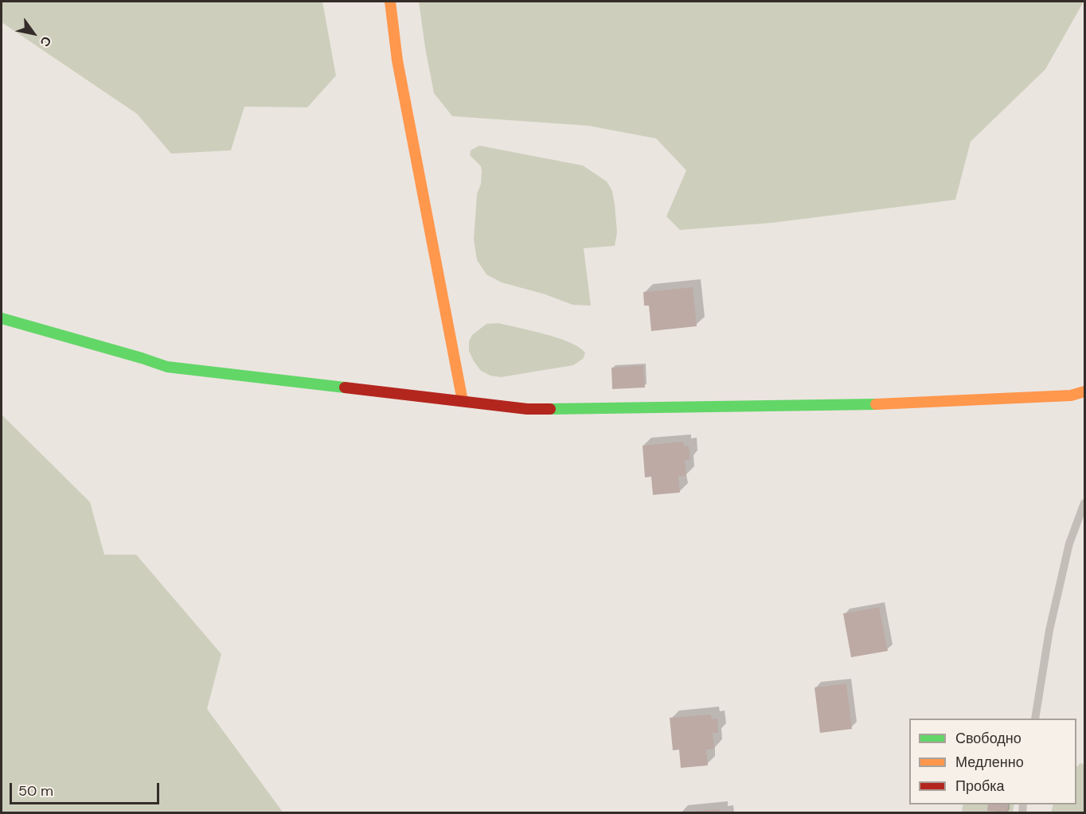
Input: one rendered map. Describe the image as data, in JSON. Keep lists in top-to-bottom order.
{
  "legend": ["Свободно", "Медленно", "Пробка"],
  "scale_bar": "50 m",
  "north": "bottom right"
}
